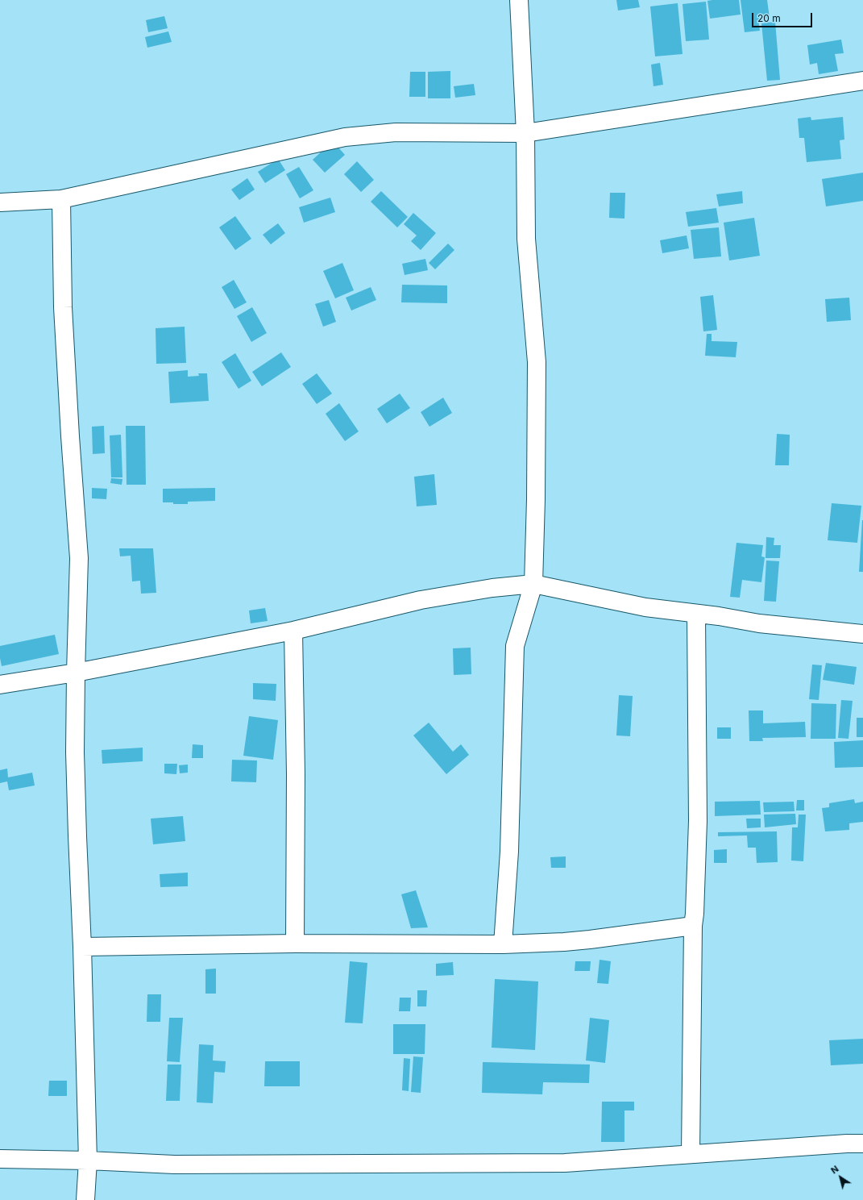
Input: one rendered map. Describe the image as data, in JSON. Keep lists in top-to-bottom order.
{
  "scale_bar": "20 m",
  "north": "top left"
}
